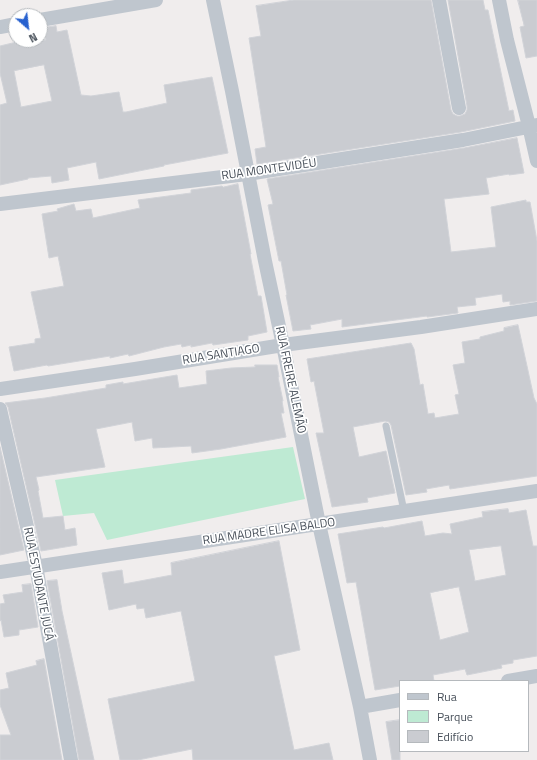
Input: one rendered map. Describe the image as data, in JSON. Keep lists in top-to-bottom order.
{
  "streets": {
    "street": [
      "RUA MONTEVIDÉU",
      "RUA SANTIAGO",
      "RUA FREIRE ALEMÃO",
      "RUA MADRE ELISA BALDO",
      "RUA ESTUDANTE JUCÁ"
    ]
  },
  "crossings": [
    ["RUA MONTEVIDÉU", "RUA FREIRE ALEMÃO"],
    ["RUA SANTIAGO", "RUA FREIRE ALEMÃO"],
    ["RUA FREIRE ALEMÃO", "RUA MADRE ELISA BALDO"],
    ["RUA MADRE ELISA BALDO", "RUA ESTUDANTE JUCÁ"]
  ],
  "legend": ["Rua", "Parque", "Edifício"],
  "north": "bottom right"
}
